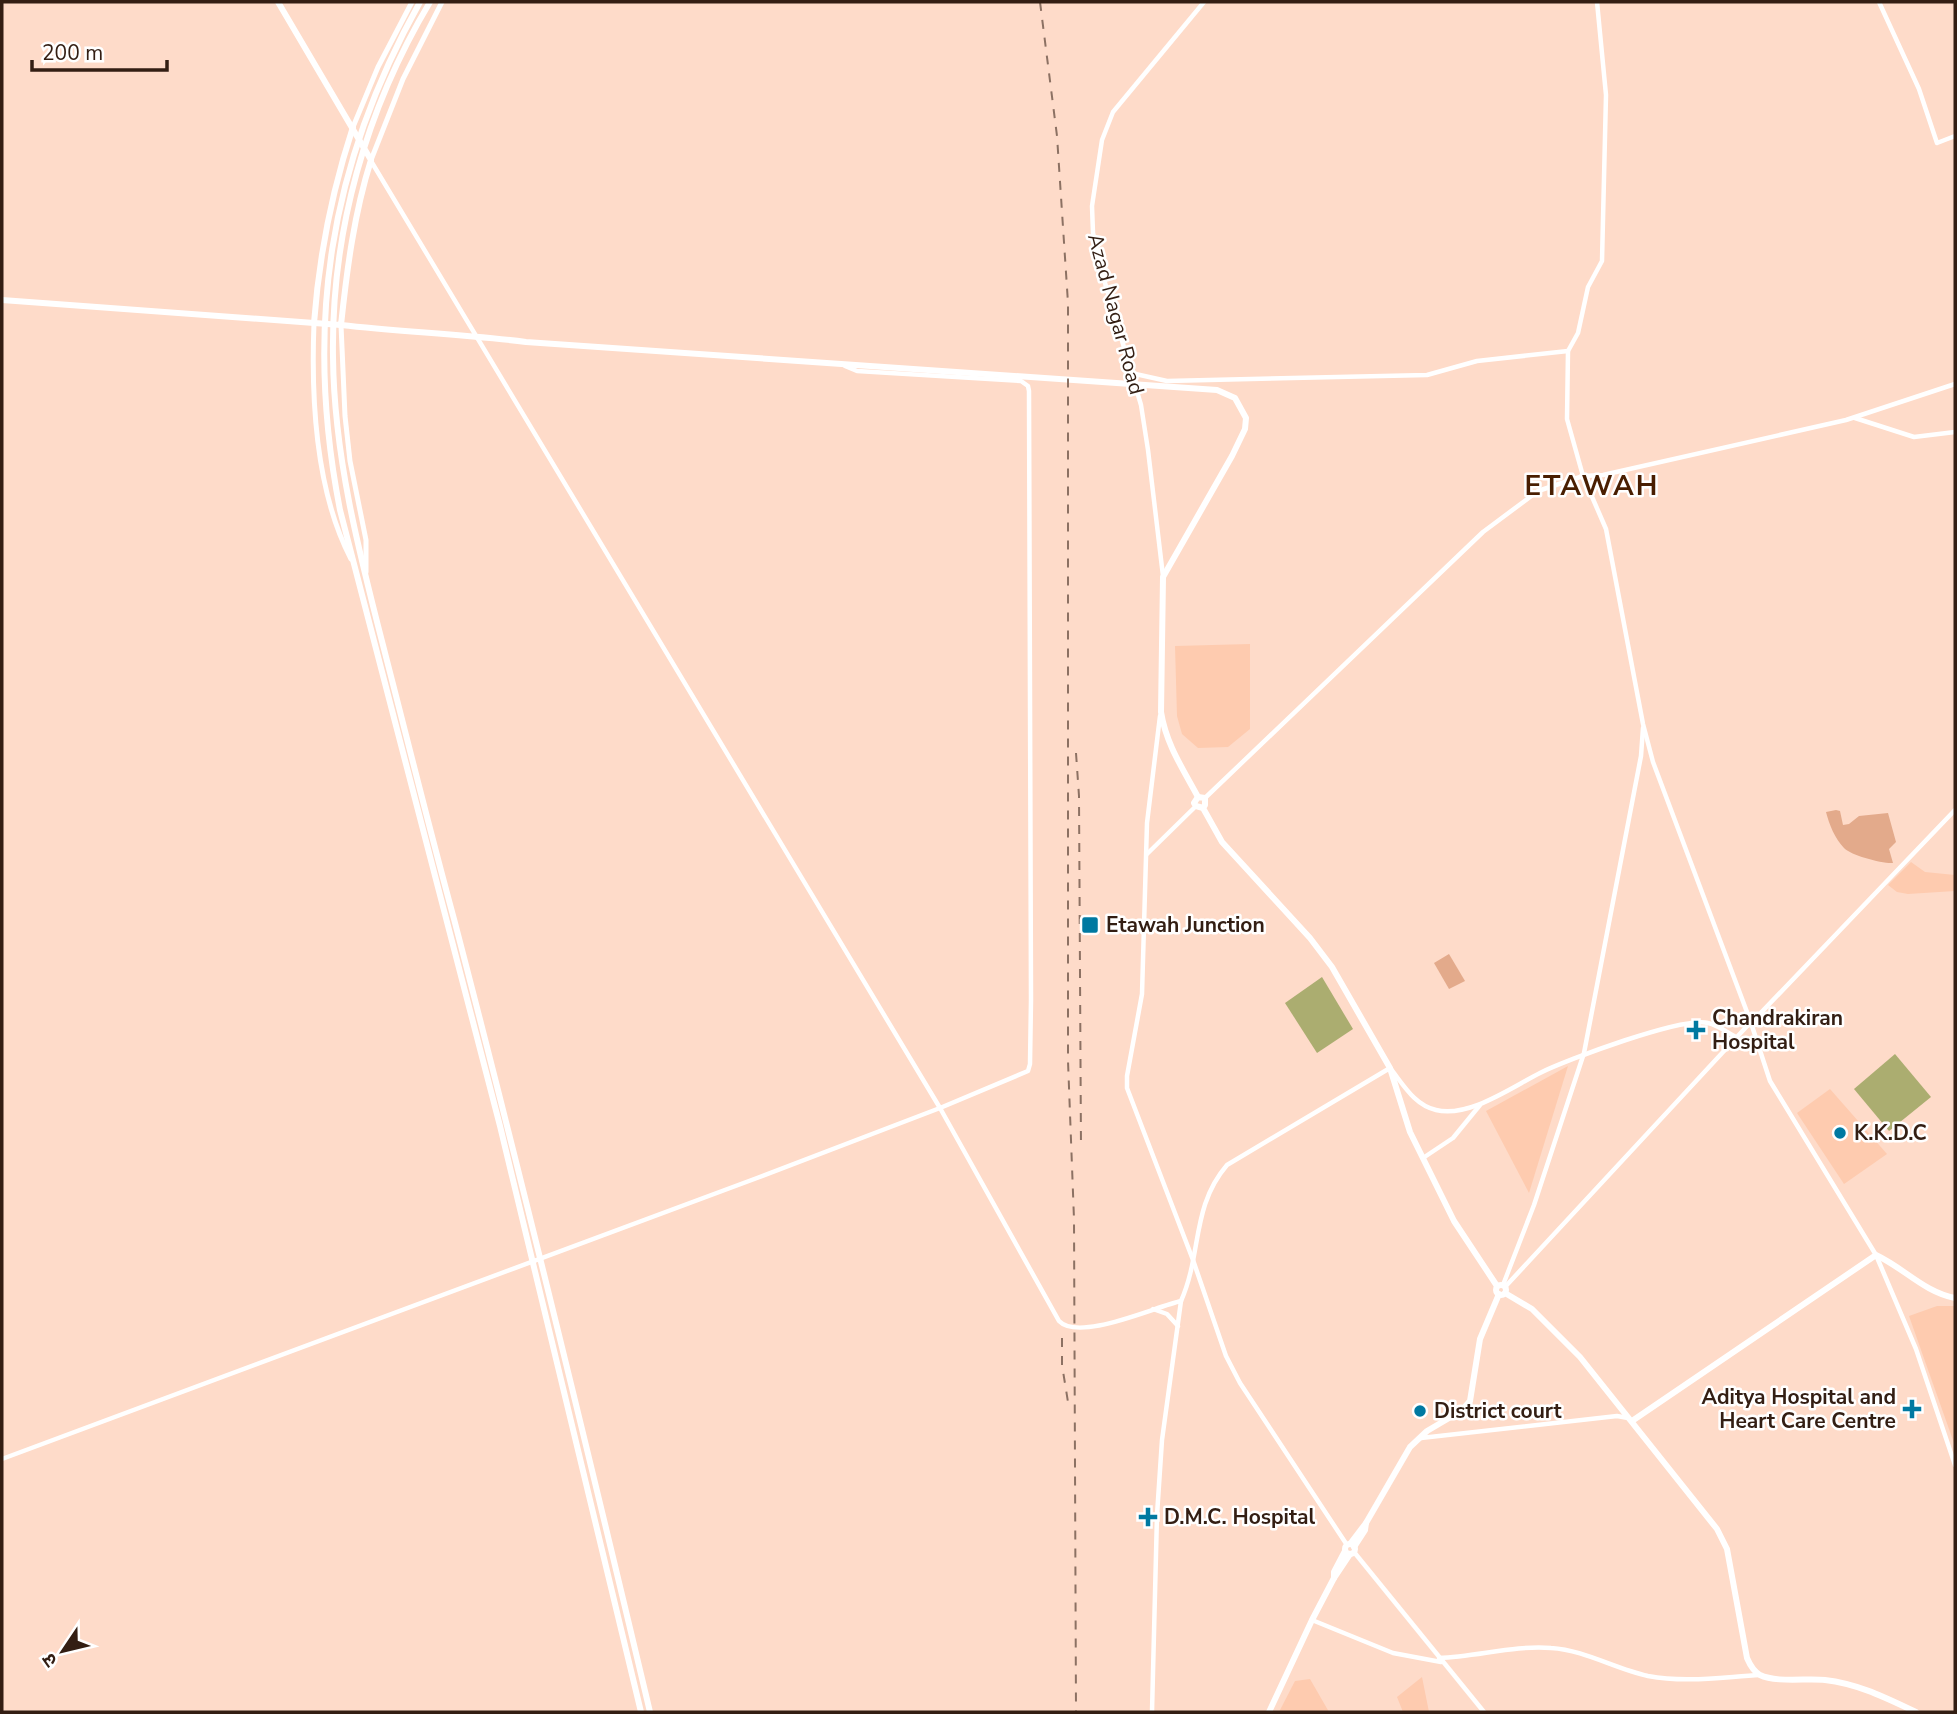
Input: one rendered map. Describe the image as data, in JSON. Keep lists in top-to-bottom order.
{
  "streets": {
    "street": ["Azad Nagar Road"]
  },
  "districts": ["ETAWAH"],
  "places": {
    "transit": ["Etawah Junction"],
    "health": ["Chandrakiran Hospital", "Aditya Hospital and Heart Care Centre", "D.M.C. Hospital"],
    "other": ["K.K.D.C", "District court"]
  },
  "scale_bar": "200 m",
  "north": "bottom left"
}
